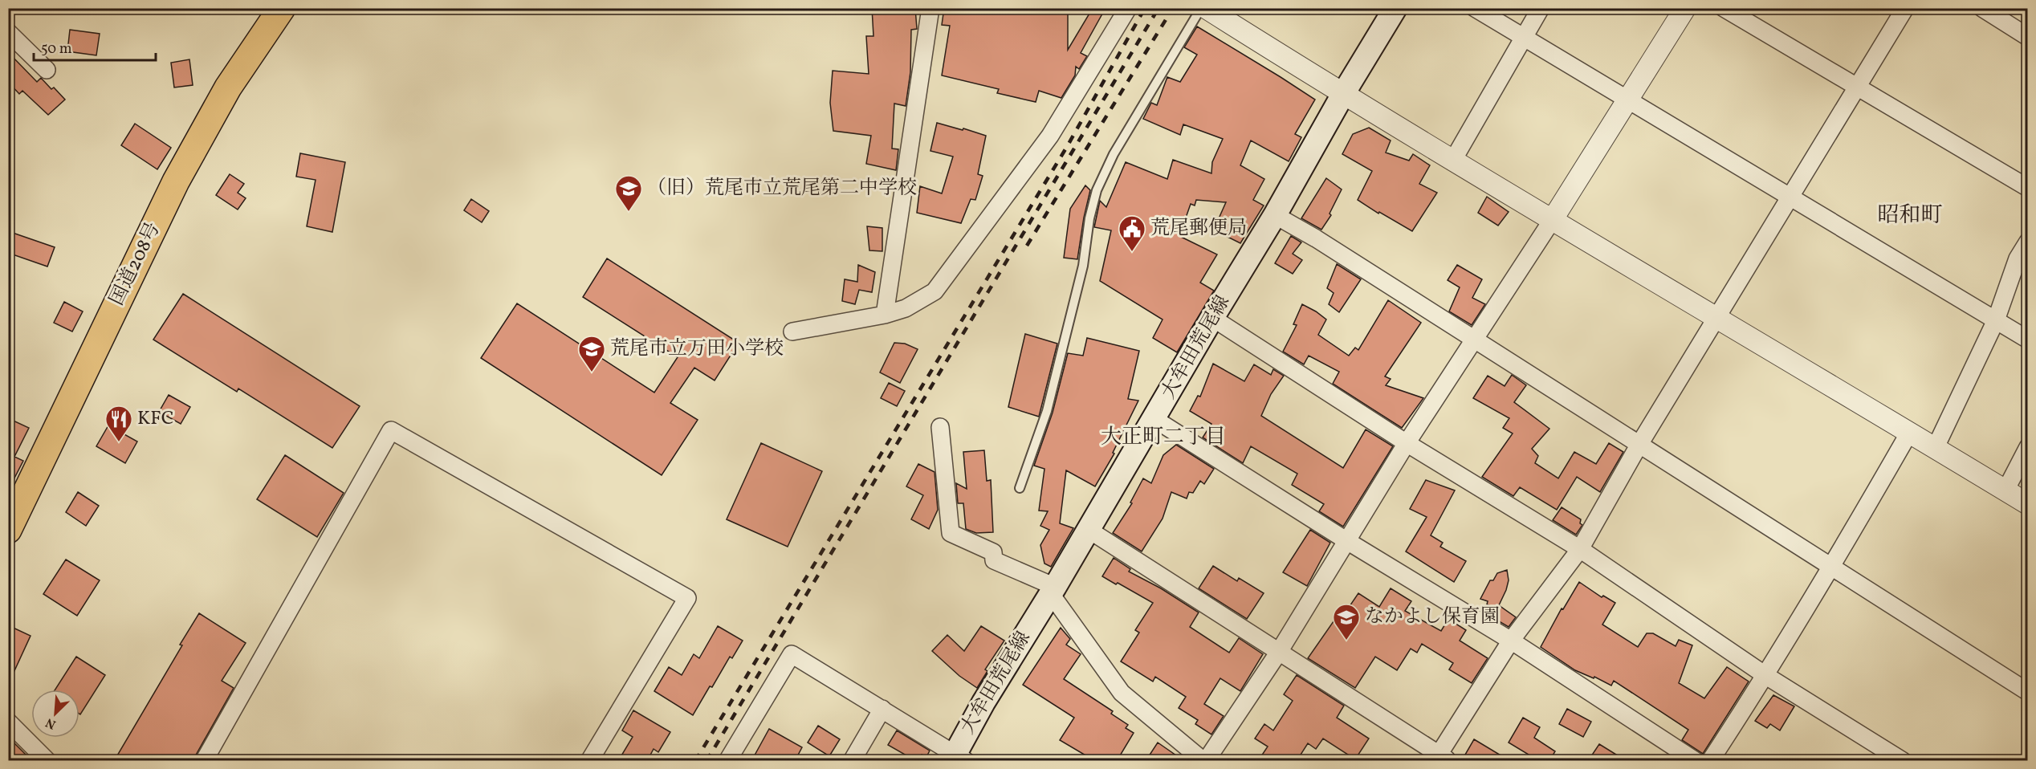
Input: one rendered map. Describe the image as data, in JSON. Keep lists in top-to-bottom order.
{
  "streets": {
    "highway": ["国道208号"],
    "main road": ["大牟田荒尾線"]
  },
  "districts": ["昭和町", "大正町二丁目"],
  "places": {
    "school or university": ["（旧）荒尾市立荒尾第二中学校", "荒尾市立万田小学校", "なかよし保育園"],
    "public building": ["荒尾郵便局"],
    "restaurant": ["KFC"]
  },
  "scale_bar": "50 m",
  "north": "bottom left"
}
